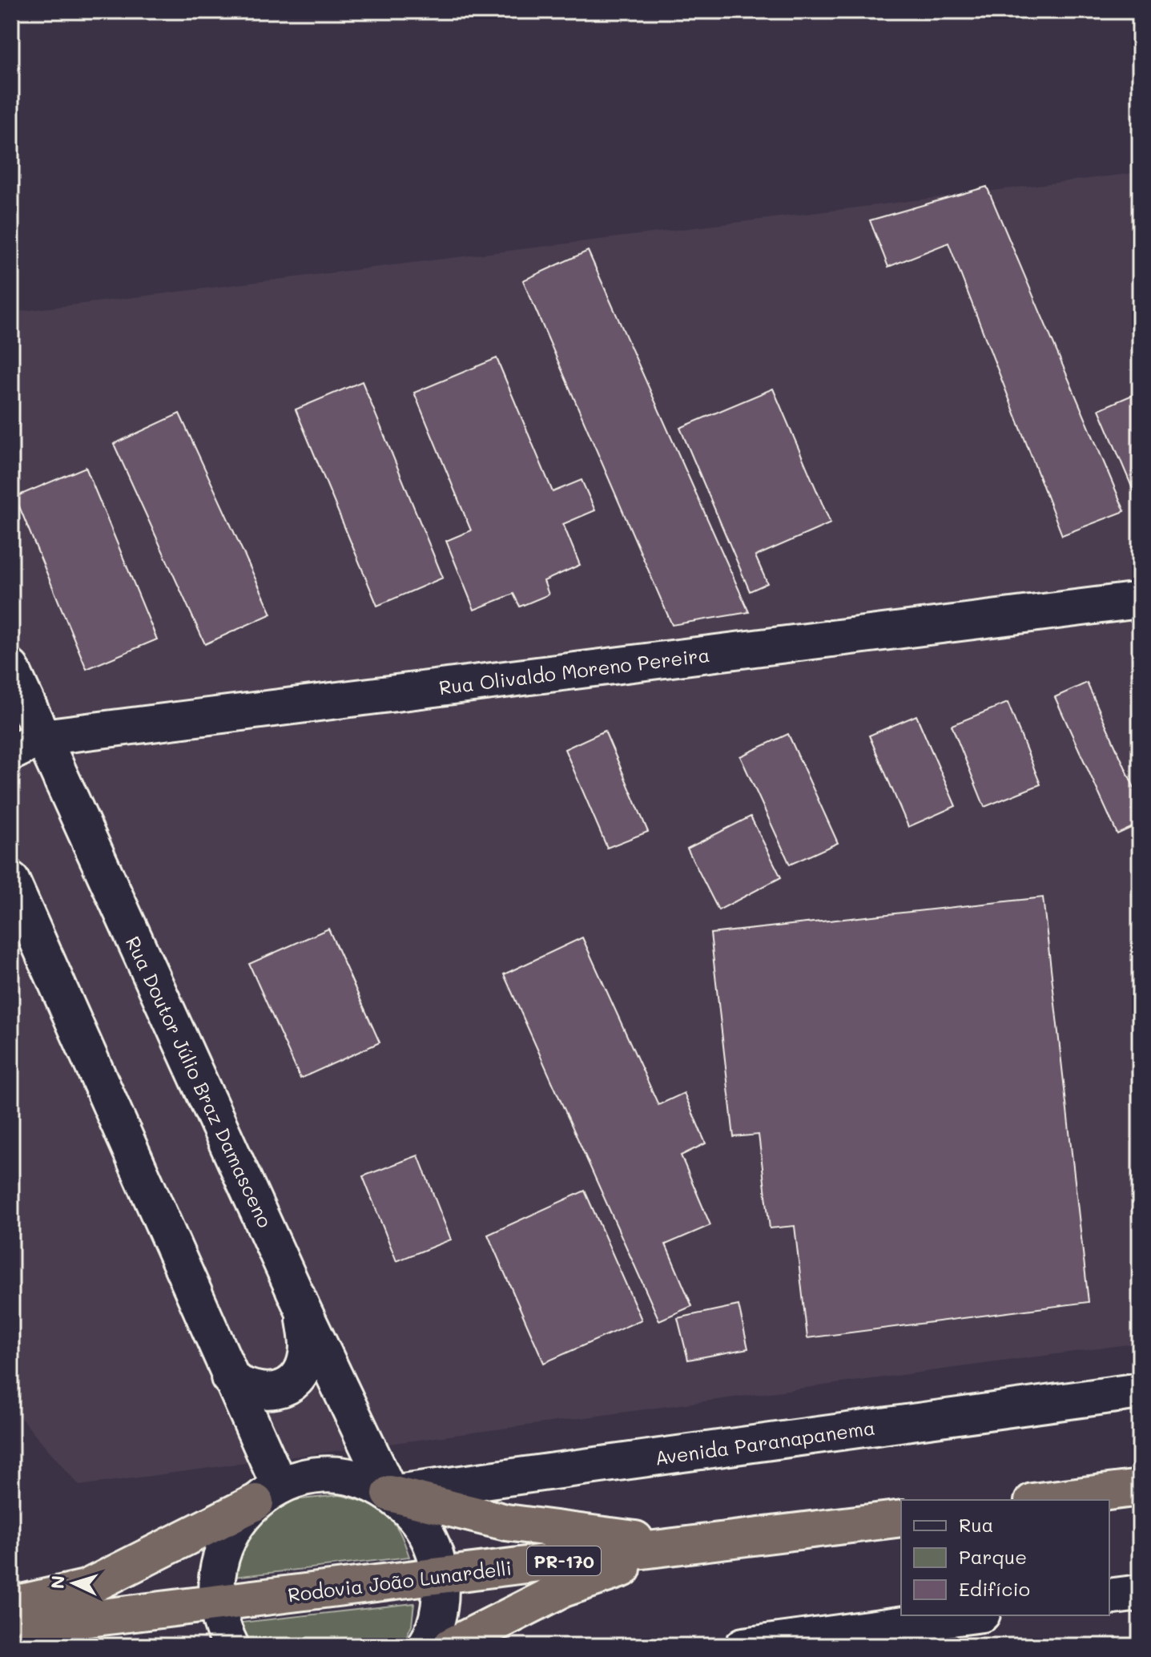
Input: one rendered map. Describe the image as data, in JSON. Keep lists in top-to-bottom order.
{
  "streets": {
    "highway": ["PR-170", "Rodovia João Lunardelli"],
    "street": ["Rua Olivaldo Moreno Pereira", "Rua Doutor Júlio Braz Damasceno", "Avenida Paranapanema"]
  },
  "crossings": [
    ["Rua Olivaldo Moreno Pereira", "Rua Doutor Júlio Braz Damasceno"],
    ["Rua Doutor Júlio Braz Damasceno", "Avenida Paranapanema"]
  ],
  "legend": ["Rua", "Parque", "Edifício"],
  "north": "left"
}
